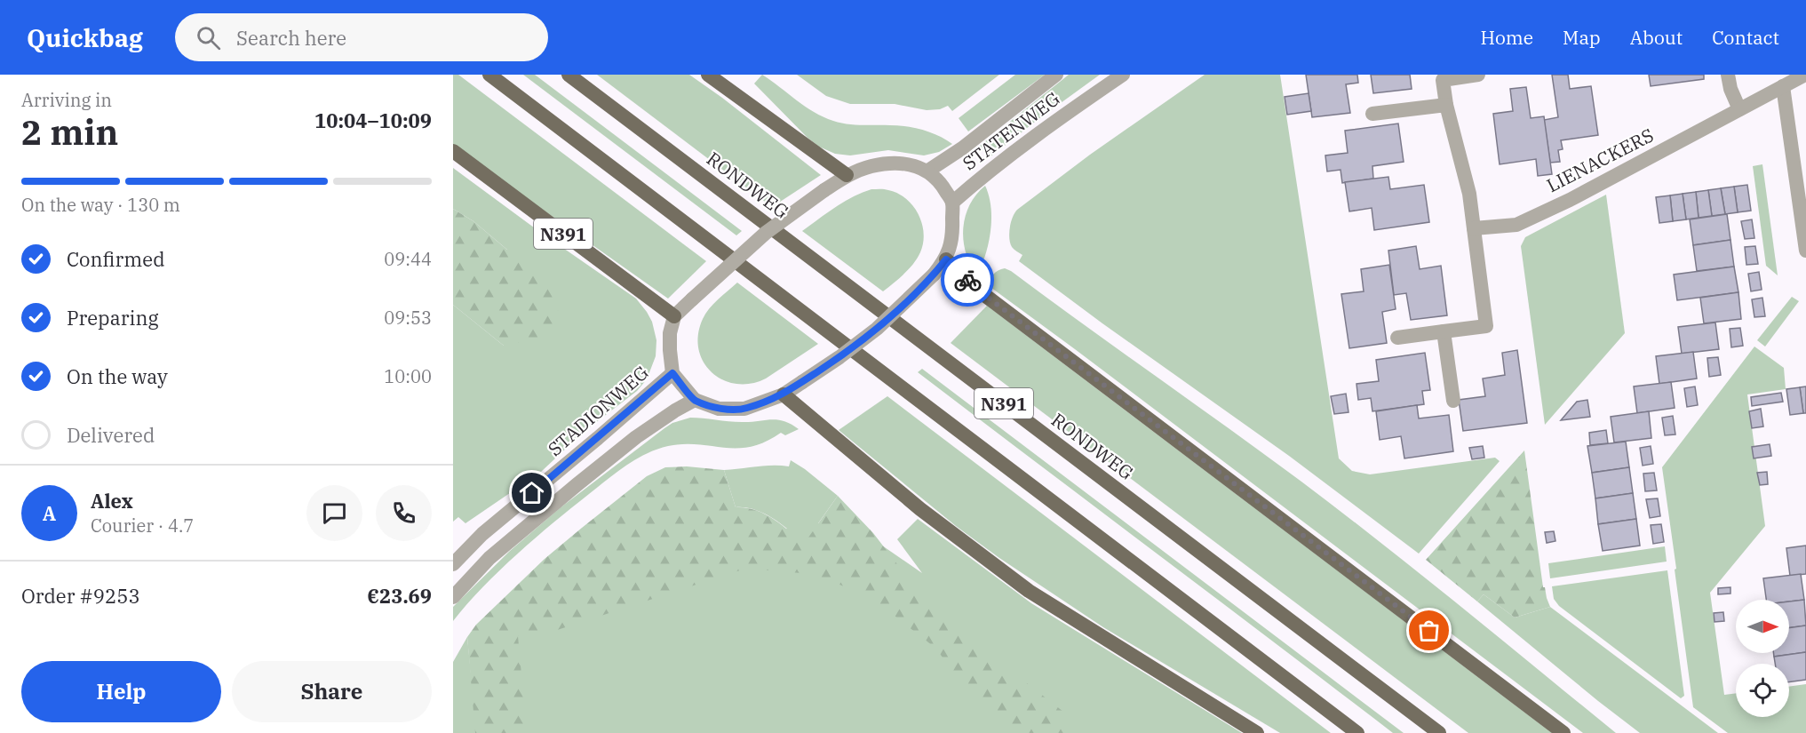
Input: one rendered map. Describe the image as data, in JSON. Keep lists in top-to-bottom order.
{
  "streets": {
    "main road": ["RONDWEG", "N391"],
    "street": ["STATENWEG", "LIENACKERS", "STADIONWEG"]
  },
  "north": "right",
  "page": {
    "header": "Quickbag",
    "search": "Search here",
    "nav": [
      "Home",
      "Map",
      "About",
      "Contact"
    ],
    "heading": ["2 min", "Arriving in", "10:04–10:09"],
    "panel": [
      "Alex",
      "Courier · 4.7",
      "Order #9253",
      "€23.69"
    ],
    "bar": "On the way · 130 m",
    "list": [
      ["Confirmed", "09:44"],
      ["Preparing", "09:53"],
      ["On the way", "10:00"],
      "Delivered"
    ],
    "round": "A",
    "buttons": ["Help", "Share"]
  }
}
